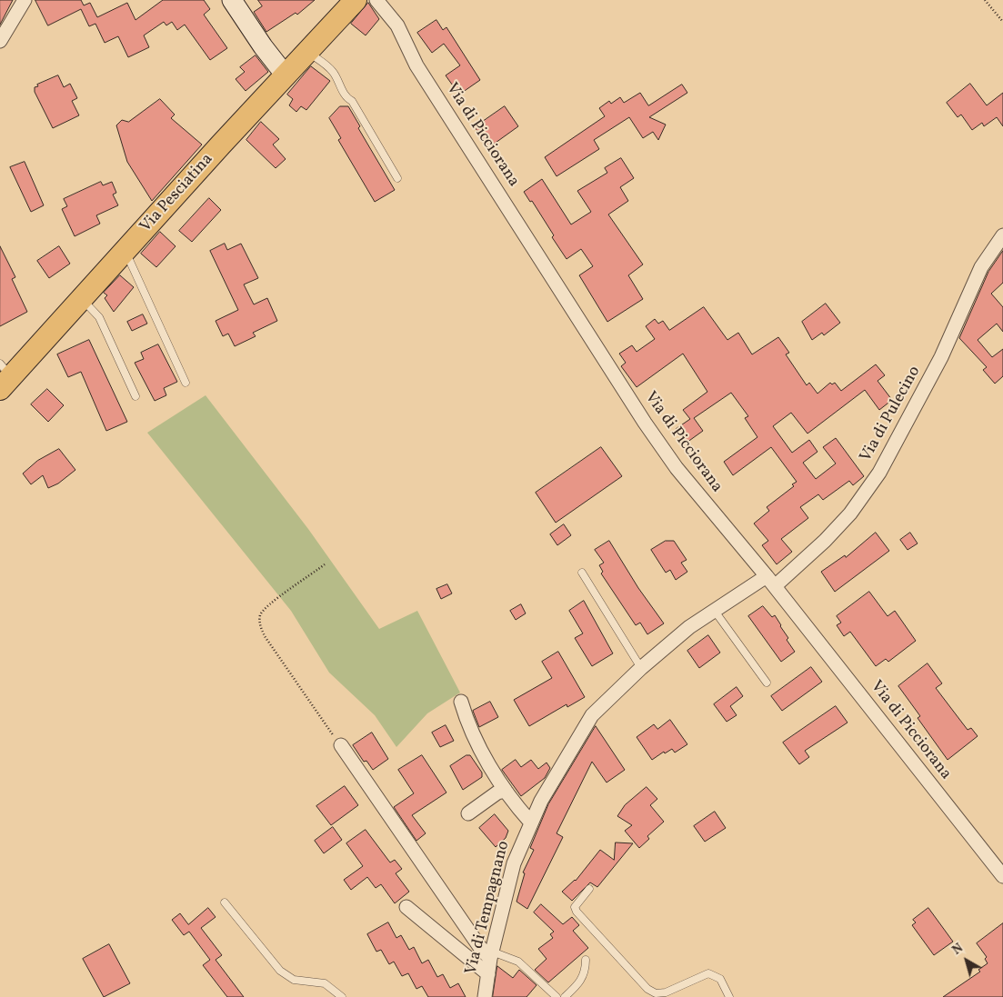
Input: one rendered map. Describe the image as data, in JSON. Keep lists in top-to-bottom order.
{
  "streets": {
    "main road": ["Via Pesciatina"],
    "street": ["Via di Picciorana", "Via di Pulecino", "Via di Tempagnano"]
  },
  "crossings": [
    ["Via di Picciorana", "Via di Pulecino"],
    ["Via di Picciorana", "Via di Tempagnano"],
    ["Via di Pulecino", "Via di Tempagnano"]
  ],
  "north": "top left"
}
